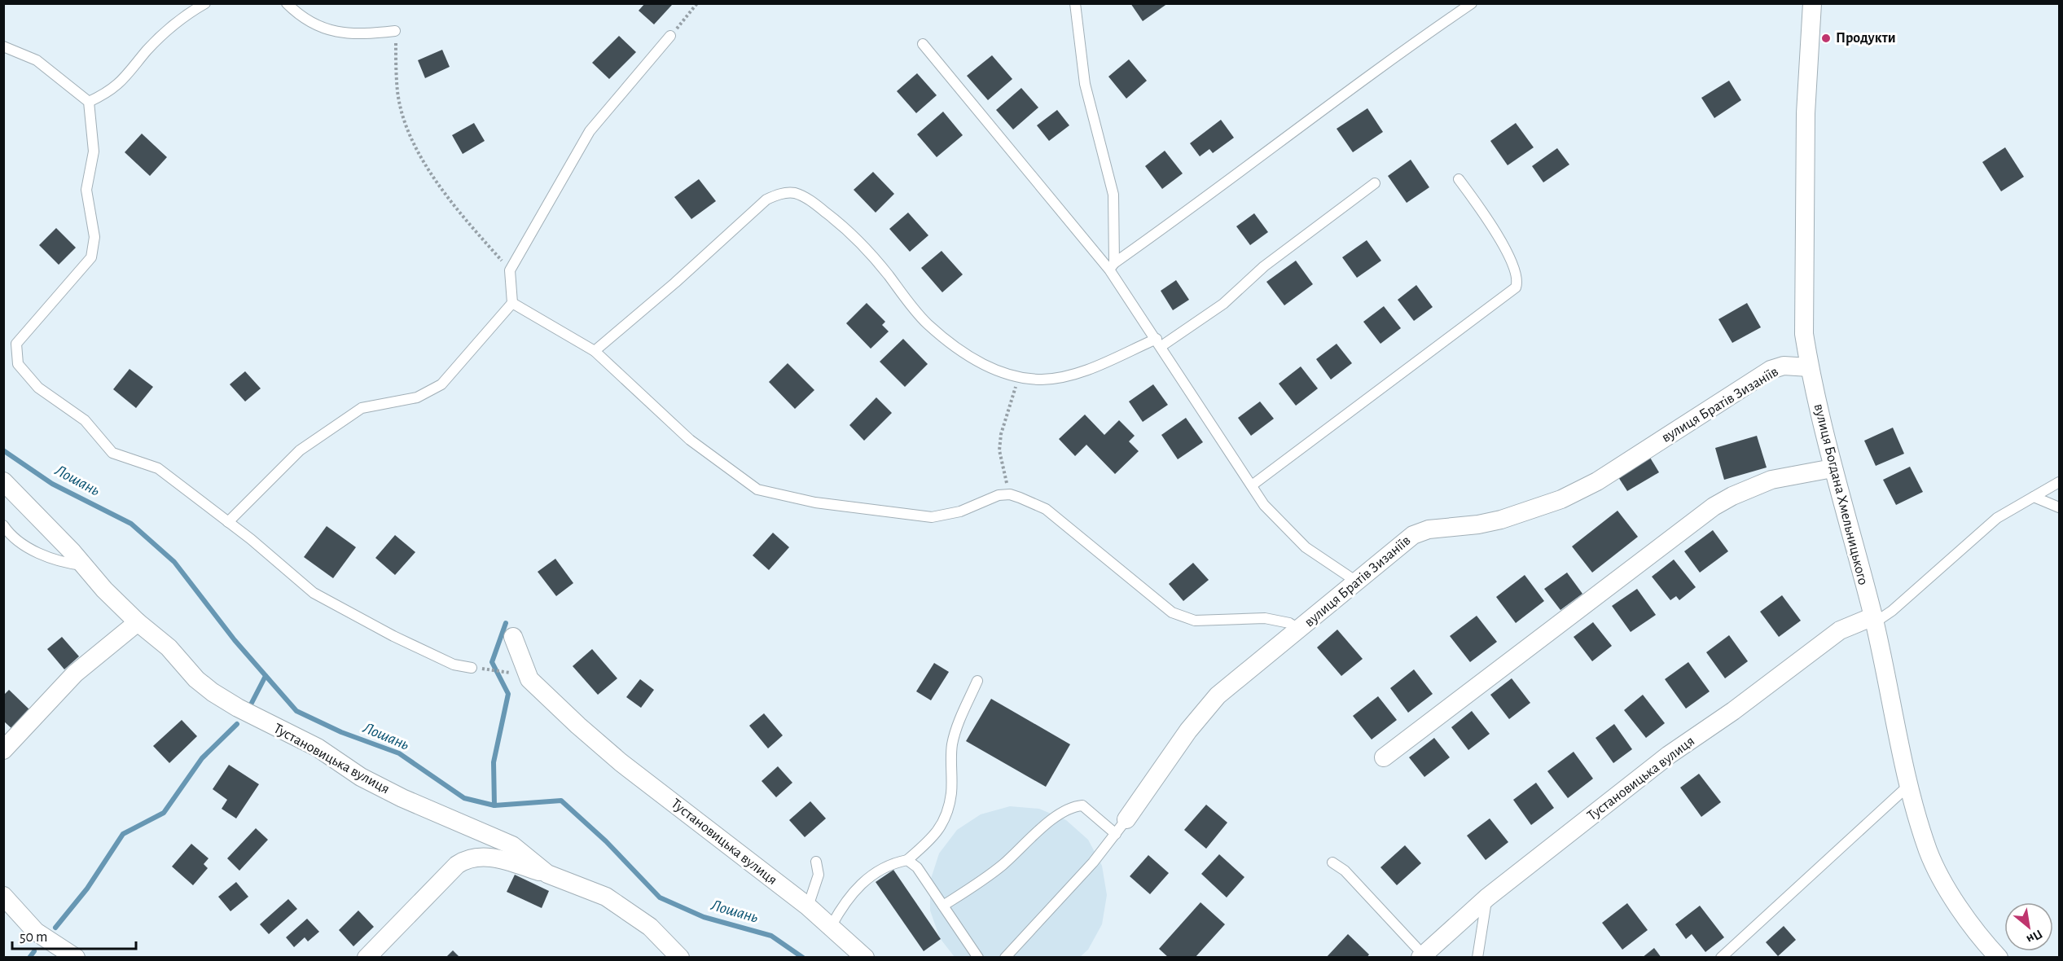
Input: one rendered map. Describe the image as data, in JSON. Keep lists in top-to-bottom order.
{
  "streets": {
    "street": ["вулиця Братів Зизаніїв", "вулиця Богдана Хмельницького", "Тустановицька вулиця"]
  },
  "crossings": [
    ["вулиця Братів Зизаніїв", "вулиця Богдана Хмельницького"],
    ["вулиця Богдана Хмельницького", "Тустановицька вулиця"]
  ],
  "water": ["Лошань"],
  "places": ["Продукти"],
  "scale_bar": "50 m",
  "north": "bottom right"
}
